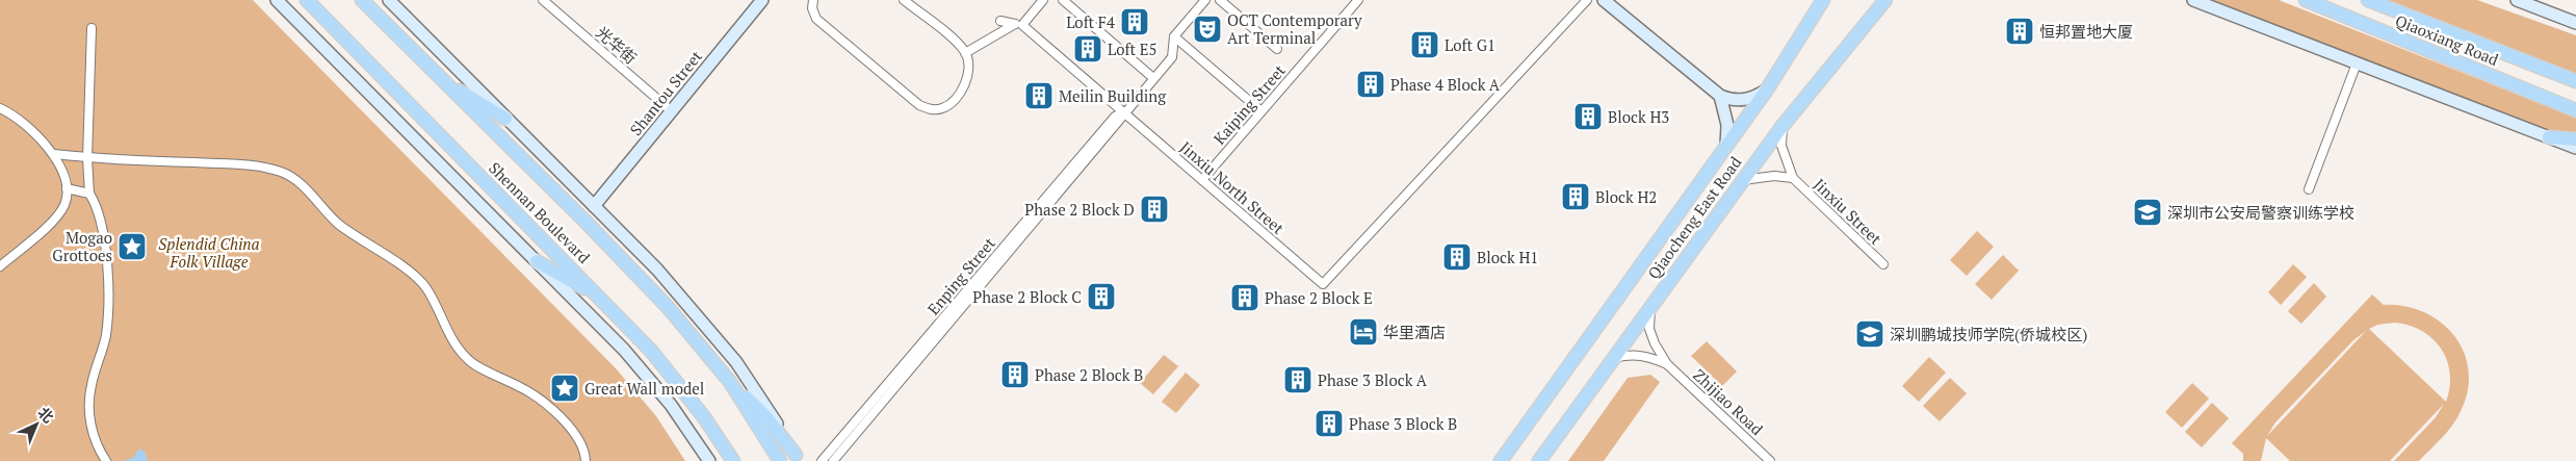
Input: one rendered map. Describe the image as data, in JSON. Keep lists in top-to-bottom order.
{
  "streets": {
    "main road": [
      "Qiaoxiang Road",
      "Shantou Street",
      "Shennan Boulevard",
      "Qiaocheng East Road"
    ],
    "street": [
      "光华街",
      "Kaiping Street",
      "Jinxiu North Street",
      "Jinxiu Street",
      "Enping Street",
      "Zhijiao Road"
    ]
  },
  "crossings": [
    ["光华街", "Shantou Street"],
    ["Kaiping Street", "Jinxiu North Street"],
    ["Jinxiu North Street", "Enping Street"],
    ["Jinxiu Street", "Qiaocheng East Road"],
    ["Qiaocheng East Road", "Zhijiao Road"]
  ],
  "parks": ["Splendid China Folk Village"],
  "places": {
    "building": [
      "Loft F4",
      "恒邦置地大厦",
      "Loft G1",
      "Loft E5",
      "Phase 4 Block A",
      "Meilin Building",
      "Block H3",
      "Block H2",
      "Phase 2 Block D",
      "Block H1",
      "Phase 2 Block C",
      "Phase 2 Block E",
      "Phase 2 Block B",
      "Phase 3 Block A",
      "Phase 3 Block B"
    ],
    "theatre": ["OCT Contemporary Art Terminal"],
    "school or university": ["深圳市公安局警察训练学校", "深圳鹏城技师学院(侨城校区)"],
    "place": ["Mogao Grottoes", "Great Wall model"],
    "hotel": ["华里酒店"]
  },
  "north": "top right"
}
